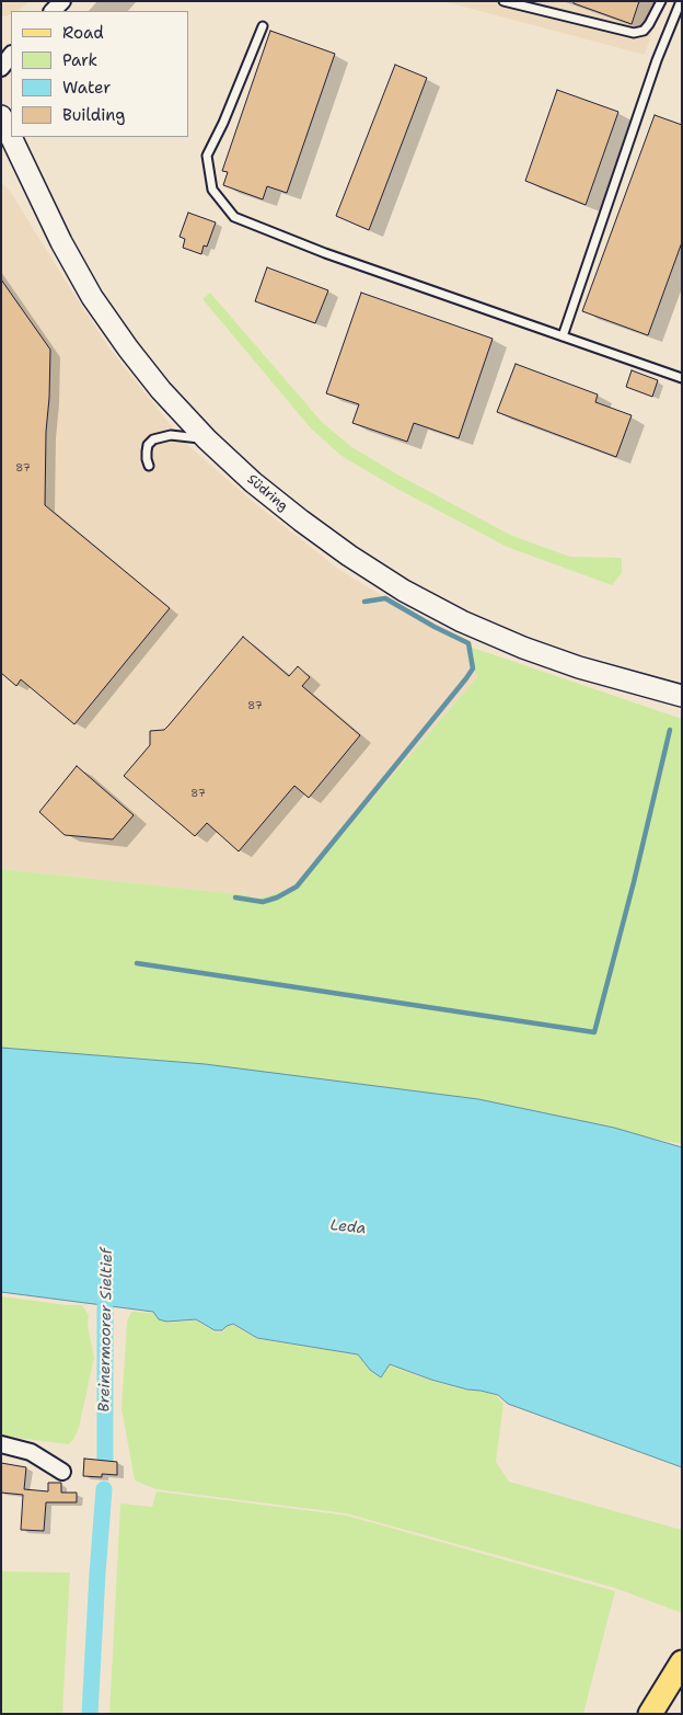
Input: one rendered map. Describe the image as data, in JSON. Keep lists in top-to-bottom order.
{
  "streets": {
    "main road": ["Südring"]
  },
  "water": ["Leda", "Breinermoorer Sieltief"],
  "house_numbers": ["87", "87", "87"],
  "legend": [
    "Road",
    "Park",
    "Water",
    "Building"
  ]
}
